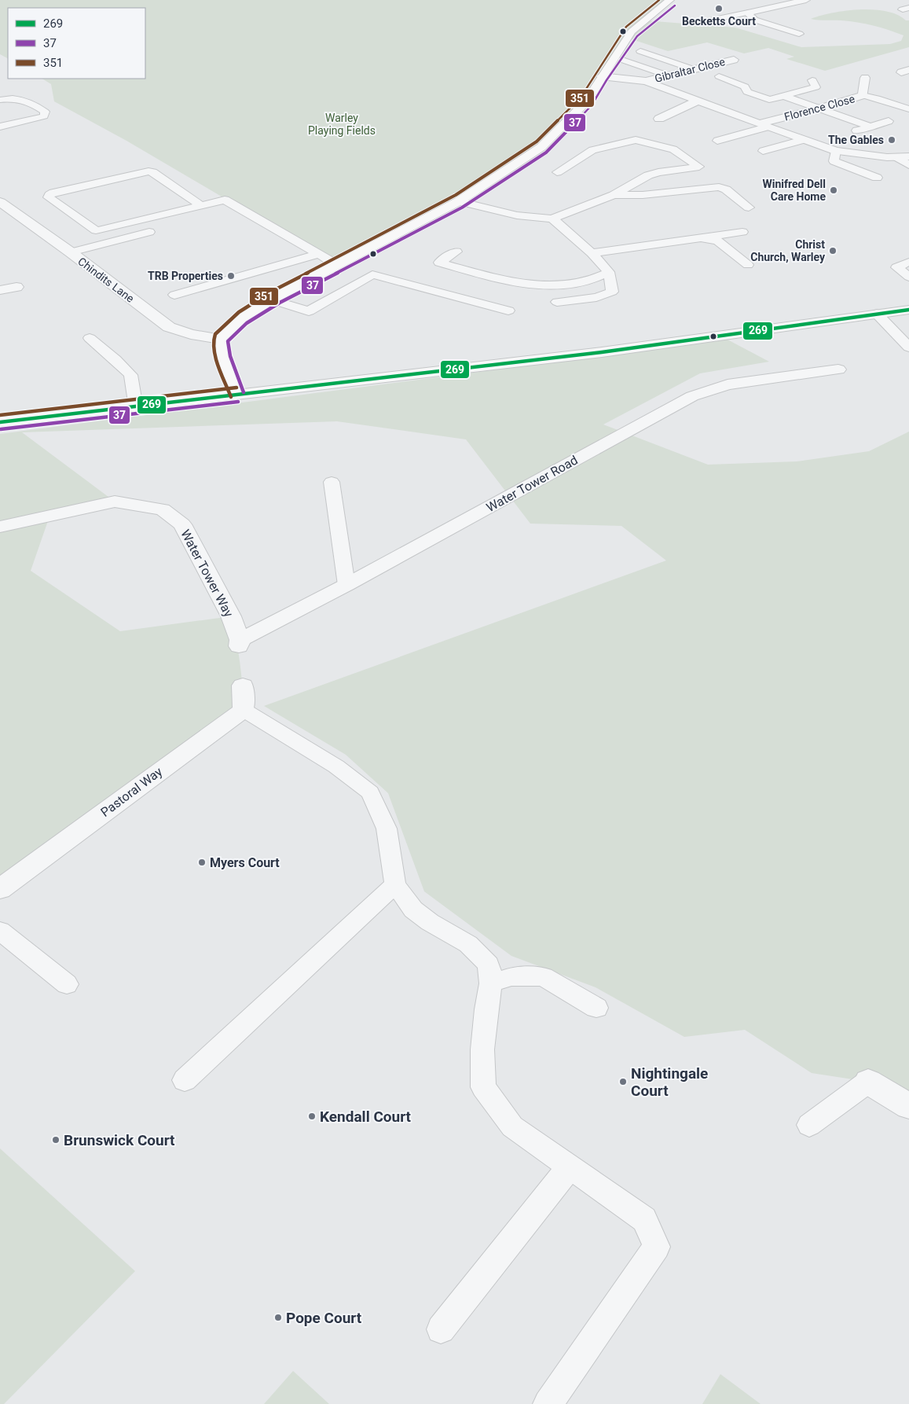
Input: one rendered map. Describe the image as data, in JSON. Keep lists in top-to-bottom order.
{
  "streets": {
    "street": [
      "Gibraltar Close",
      "Florence Close",
      "Chindits Lane",
      "Water Tower Road",
      "Water Tower Way",
      "Pastoral Way"
    ]
  },
  "crossings": [
    ["Water Tower Road", "Water Tower Way"]
  ],
  "parks": ["Warley Playing Fields"],
  "places": [
    "Becketts Court",
    "The Gables",
    "Winifred Dell Care Home",
    "Christ Church, Warley",
    "TRB Properties",
    "Myers Court",
    "Nightingale Court",
    "Kendall Court",
    "Brunswick Court",
    "Pope Court"
  ],
  "lines": ["transit line 351", "transit line 37", "transit line 269"],
  "legend": ["269", "37", "351"]
}
